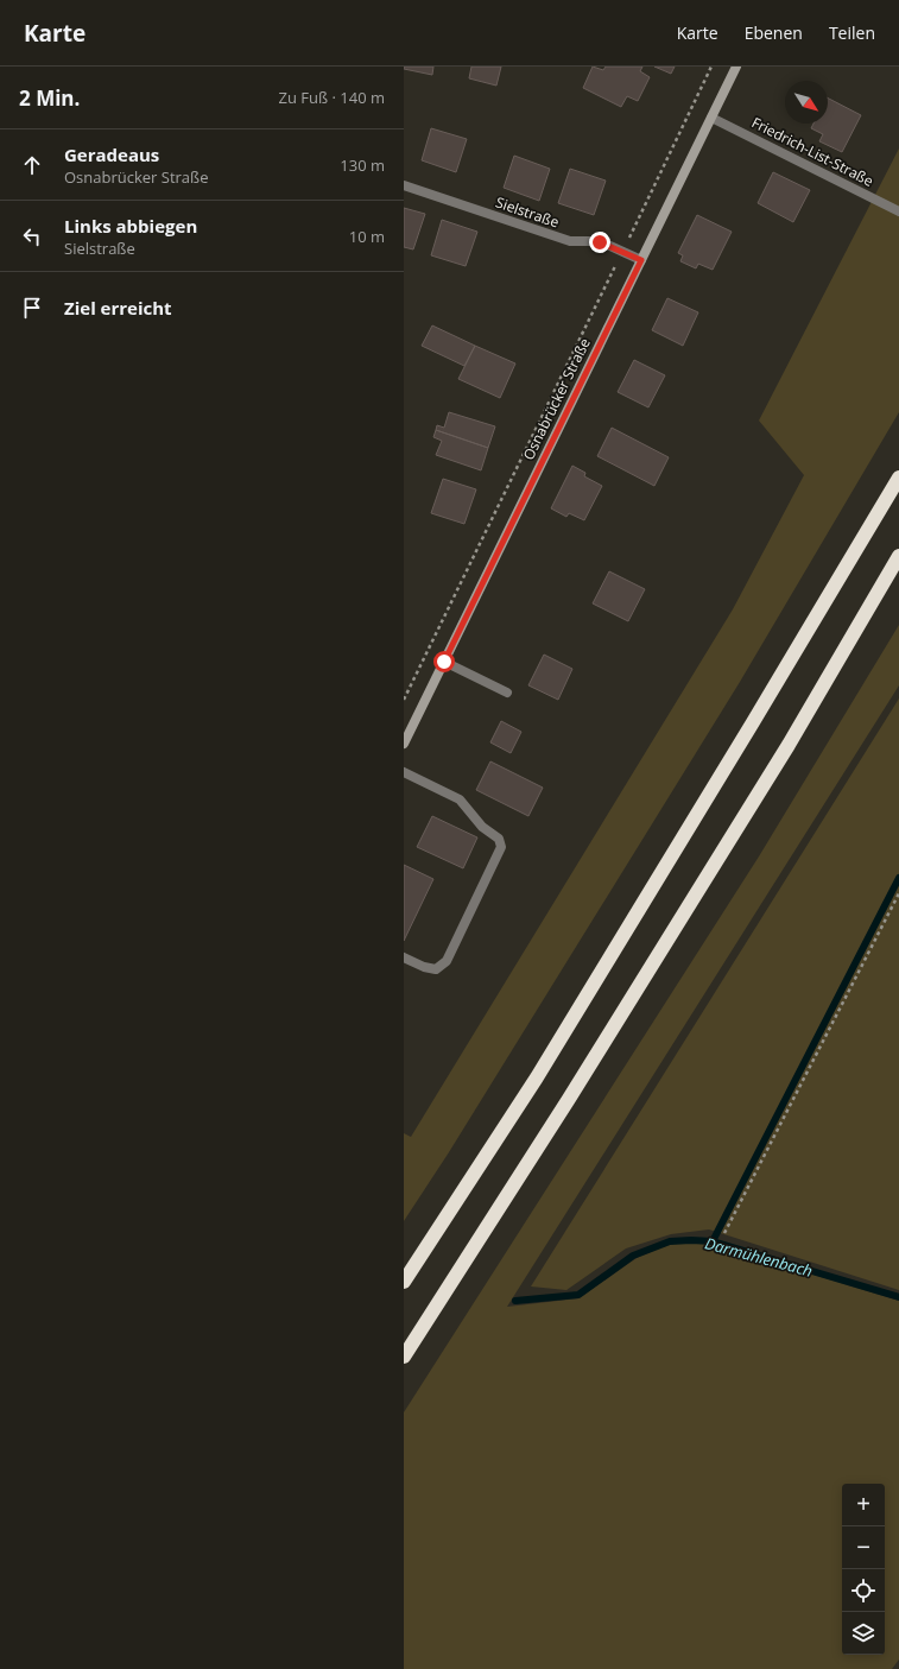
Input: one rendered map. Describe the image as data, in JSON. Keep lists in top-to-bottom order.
{
  "streets": {
    "main road": ["Osnabrücker Straße"],
    "street": ["Friedrich-List-Straße", "Sielstraße"]
  },
  "crossings": [
    ["Friedrich-List-Straße", "Osnabrücker Straße"],
    ["Sielstraße", "Osnabrücker Straße"]
  ],
  "water": ["Darmühlenbach"],
  "north": "bottom right",
  "page": {
    "header": "Karte",
    "nav": ["Karte", "Ebenen", "Teilen"],
    "heading": ["2 Min.", "Zu Fuß · 140 m"],
    "list": [
      ["Geradeaus", "Osnabrücker Straße", "130 m"],
      ["Links abbiegen", "Sielstraße", "10 m"],
      "Ziel erreicht"
    ],
    "map_buttons": ["+", "−"]
  }
}
